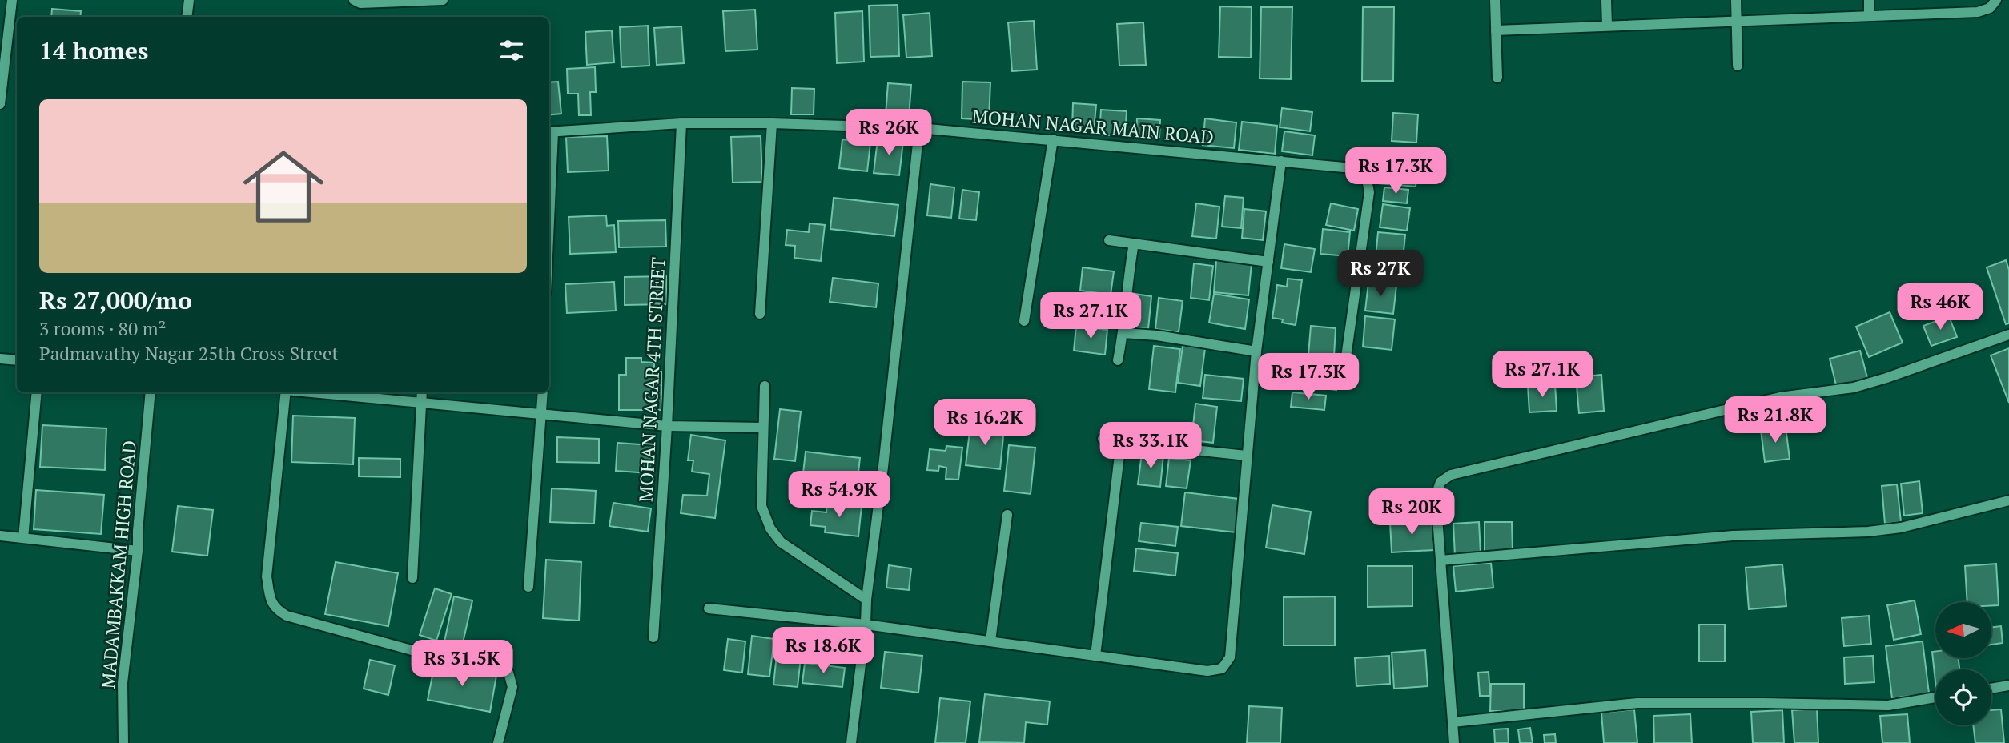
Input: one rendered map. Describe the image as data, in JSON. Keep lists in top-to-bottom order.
{
  "streets": {
    "street": ["MOHAN NAGAR MAIN ROAD", "MOHAN NAGAR 4TH STREET", "MADAMBAKKAM HIGH ROAD"]
  },
  "crossings": [
    ["MOHAN NAGAR MAIN ROAD", "MOHAN NAGAR 4TH STREET"]
  ],
  "north": "left",
  "page": {
    "heading": "14 homes",
    "list": [
      {
        "name": "Rs 27,000/mo",
        "note": "3 rooms · 80 m² · Padmavathy Nagar 25th Cross Street"
      }
    ],
    "price": [
      "Rs 26K",
      "Rs 17.3K",
      "Rs 27K",
      "Rs 46K",
      "Rs 27.1K",
      "Rs 27.1K",
      "Rs 17.3K",
      "Rs 21.8K",
      "Rs 16.2K",
      "Rs 33.1K",
      "Rs 54.9K",
      "Rs 20K",
      "Rs 18.6K",
      "Rs 31.5K"
    ]
  }
}
